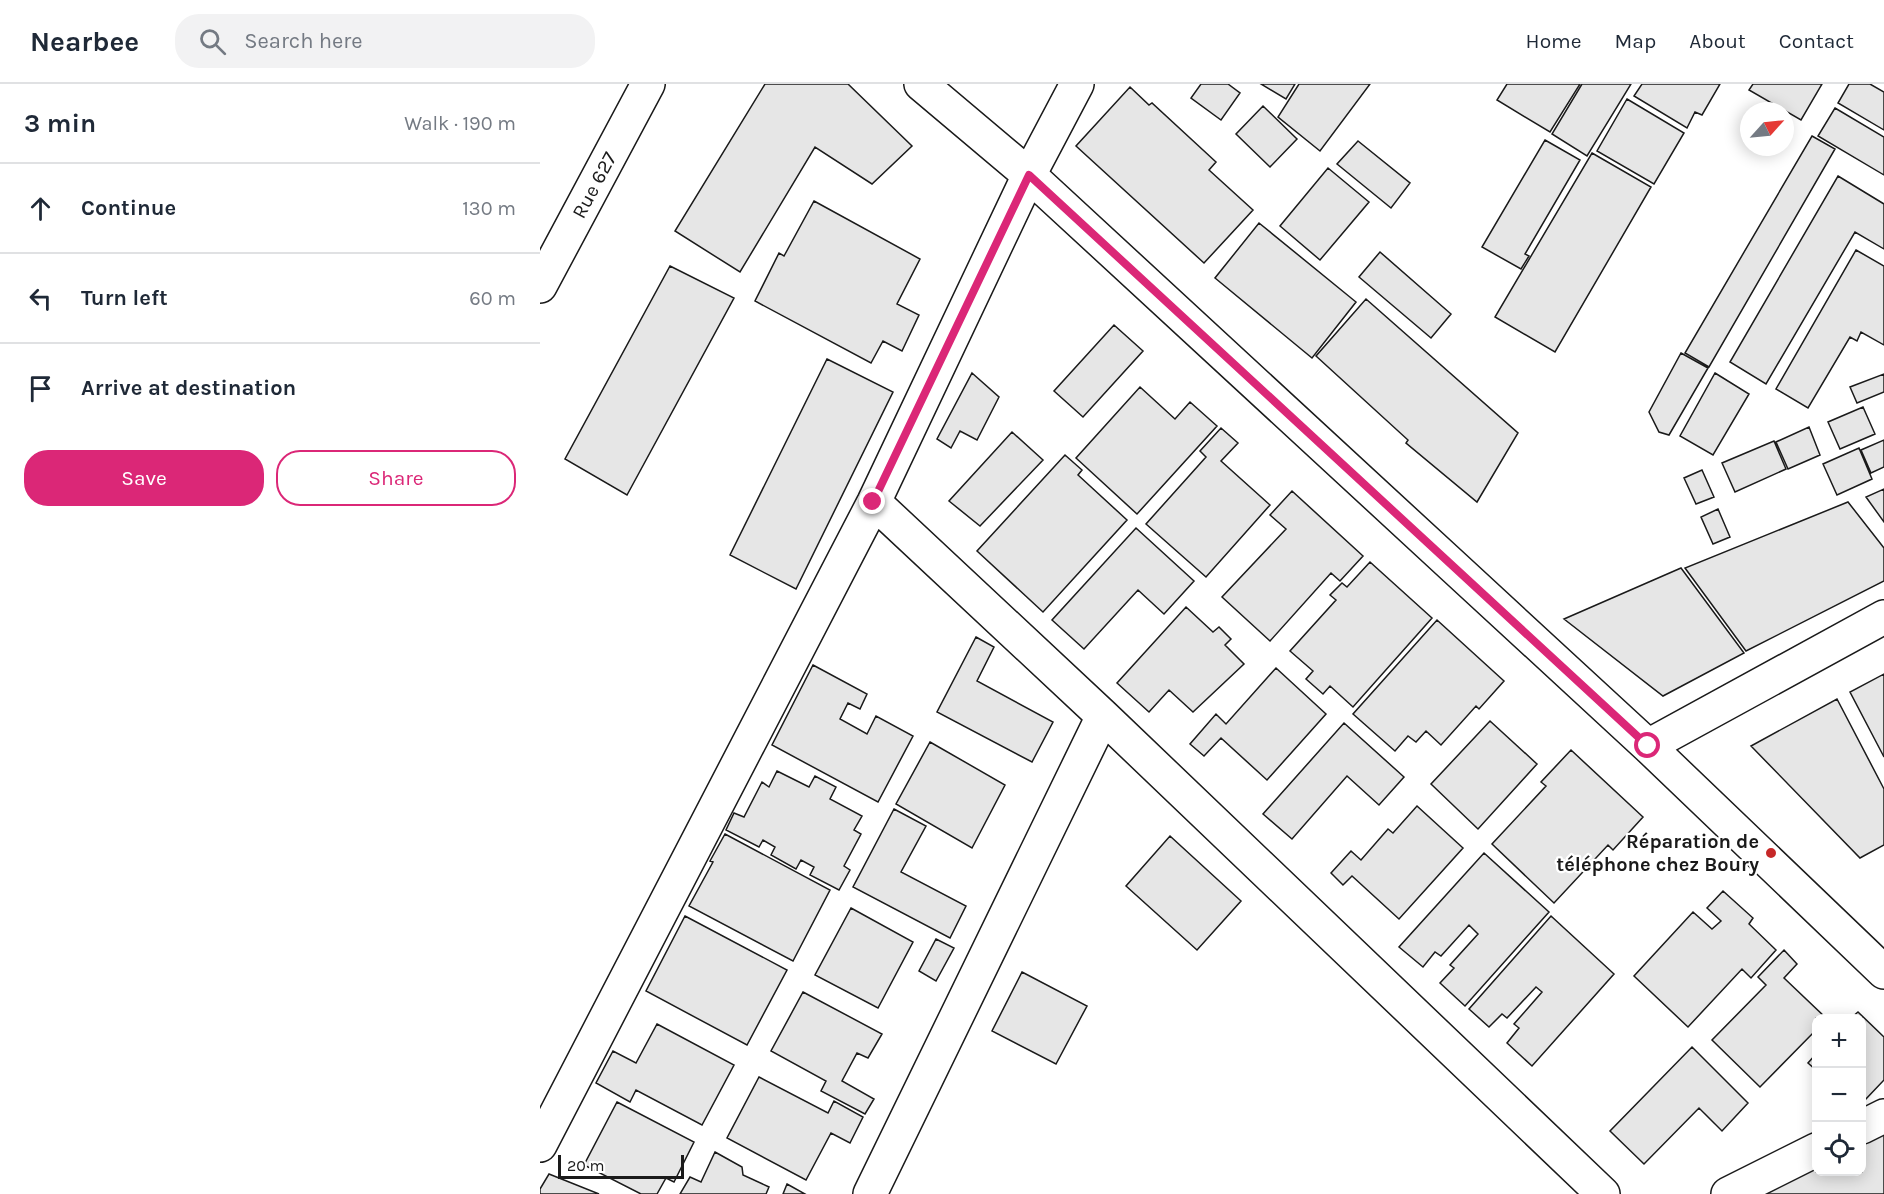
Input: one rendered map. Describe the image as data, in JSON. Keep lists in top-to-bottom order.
{
  "streets": {
    "street": ["Rue 627"]
  },
  "places": ["Réparation de téléphone chez Boury"],
  "scale_bar": "20 m",
  "north": "top right",
  "page": {
    "header": "Nearbee",
    "search": "Search here",
    "nav": [
      "Home",
      "Map",
      "About",
      "Contact"
    ],
    "heading": ["3 min", "Walk · 190 m"],
    "list": [
      ["Continue", "130 m"],
      ["Turn left", "60 m"],
      "Arrive at destination"
    ],
    "buttons": ["Save", "Share"],
    "map_buttons": ["+", "−"],
    "scale": "20 m"
  }
}
